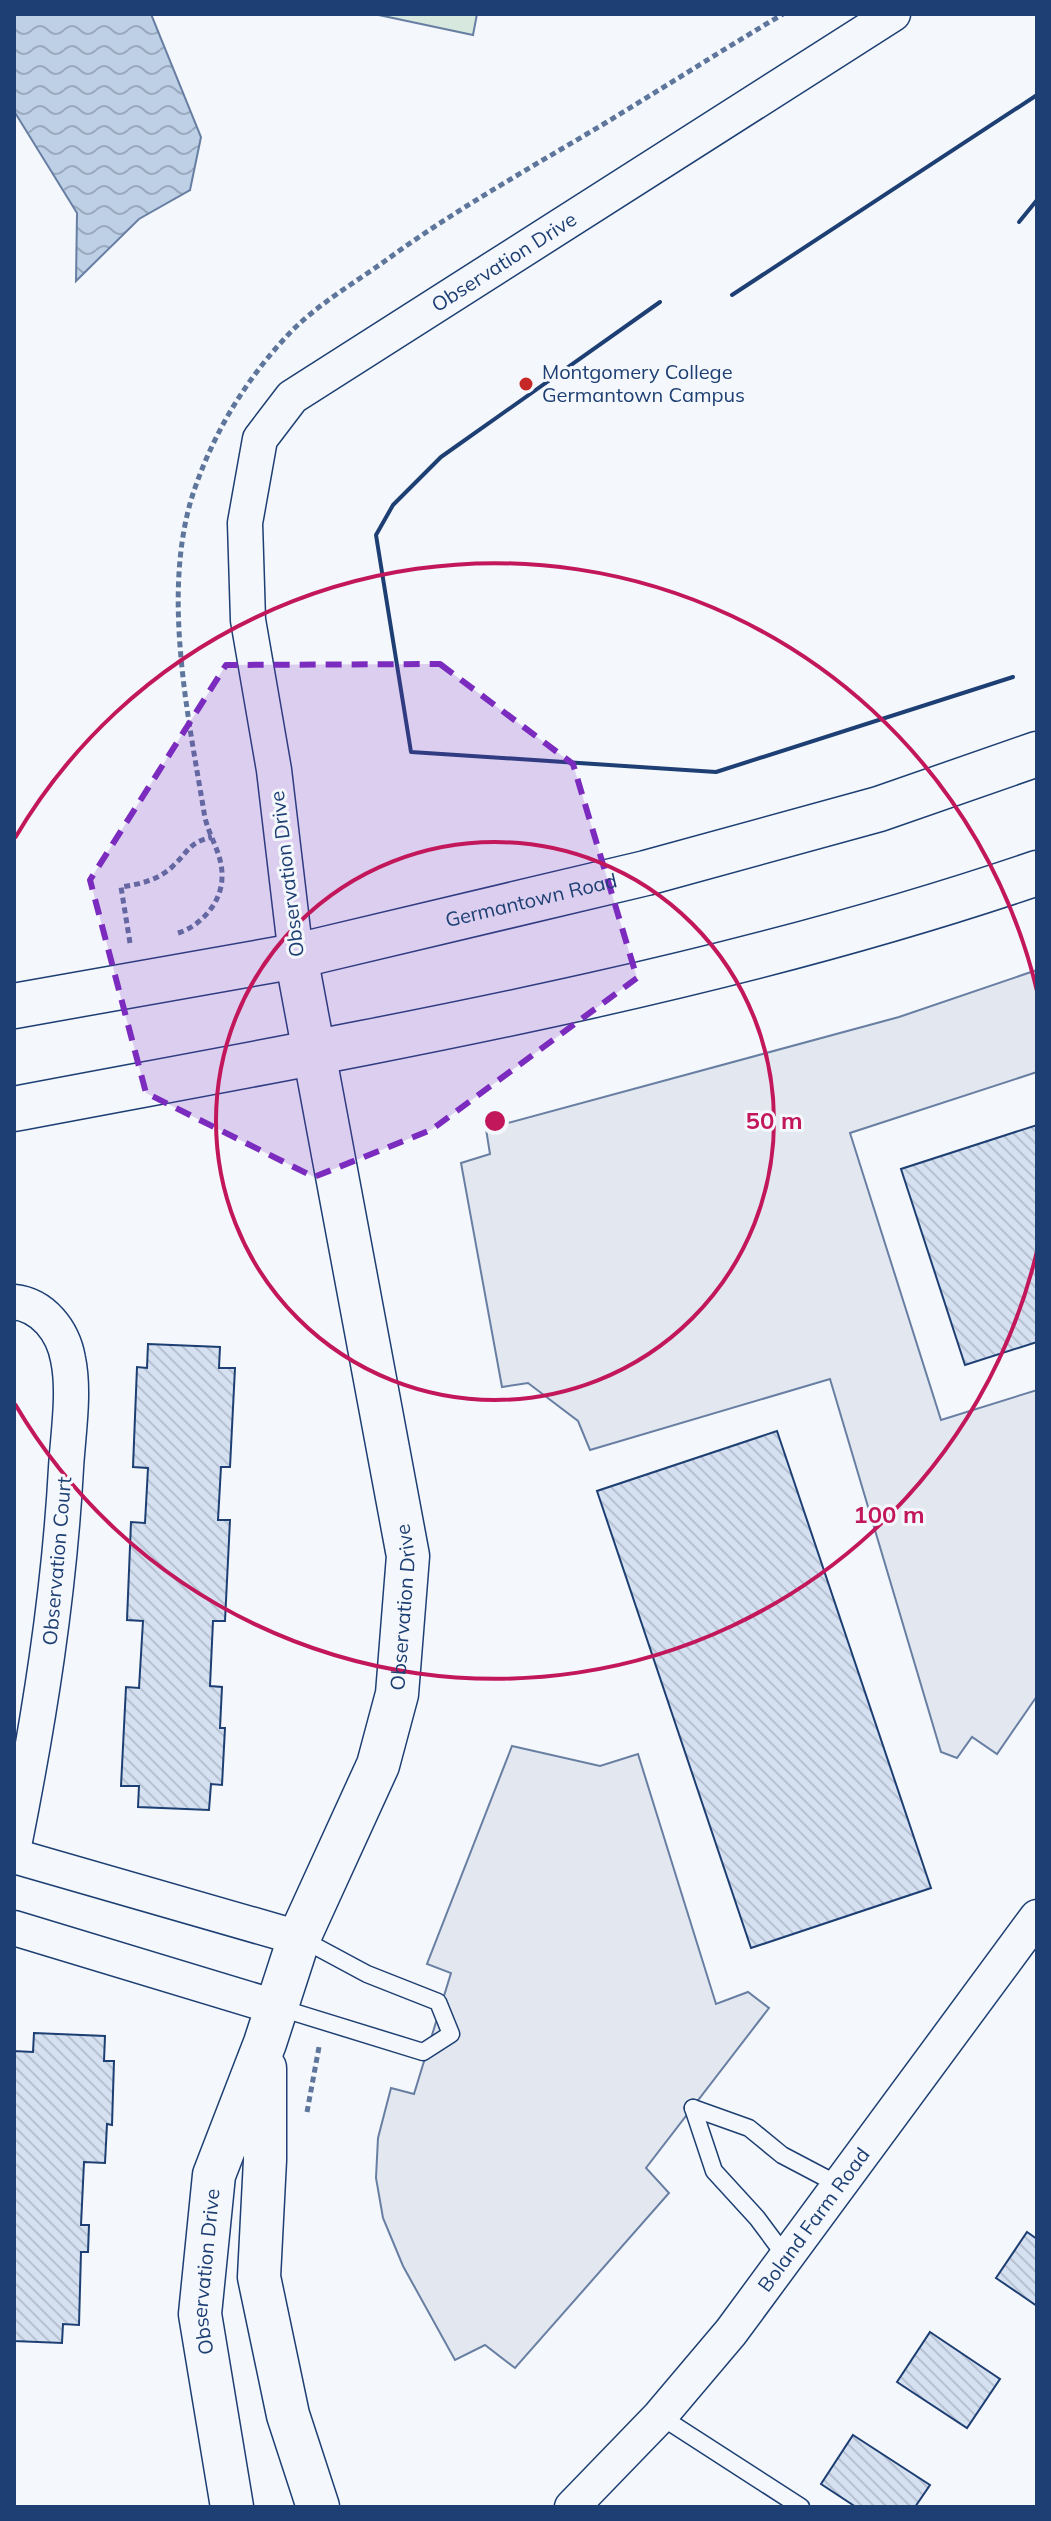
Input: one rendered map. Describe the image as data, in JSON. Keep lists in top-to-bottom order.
{
  "streets": {
    "main road": ["Germantown Road"],
    "street": ["Observation Drive", "Observation Court", "Boland Farm Road"]
  },
  "crossings": [
    ["Observation Drive", "Germantown Road"]
  ],
  "places": ["Montgomery College Germantown Campus"],
  "rings": ["50 m", "100 m"]
}
